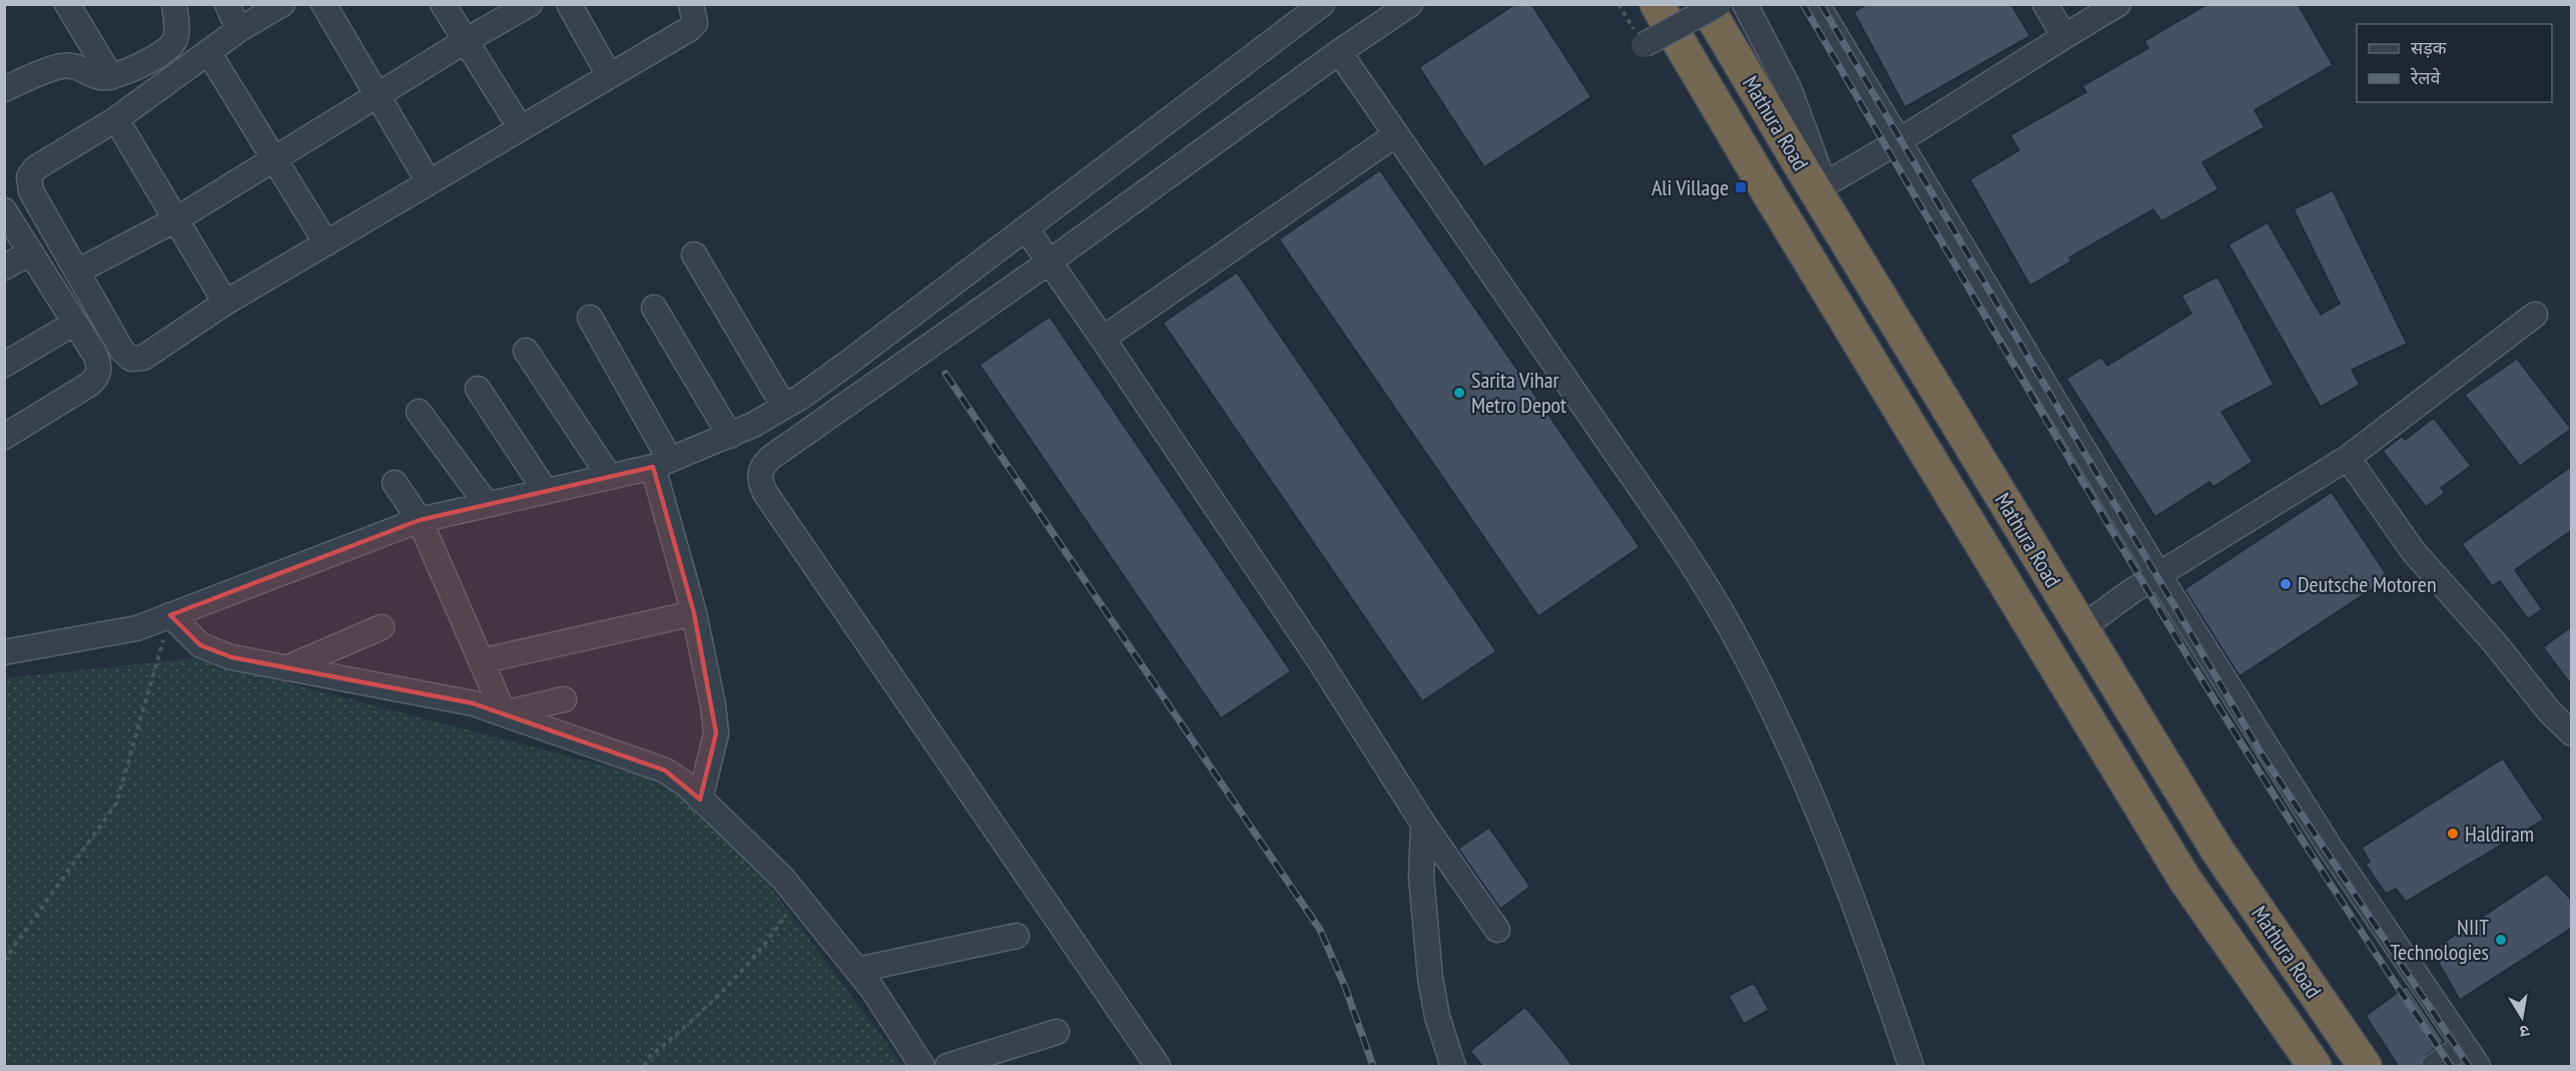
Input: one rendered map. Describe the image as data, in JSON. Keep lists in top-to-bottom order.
{
  "streets": {
    "highway": ["Mathura Road"]
  },
  "places": {
    "transit": ["Ali Village"],
    "other": [
      "Sarita Vihar Metro Depot",
      "Deutsche Motoren",
      "Haldiram",
      "NIIT Technologies"
    ]
  },
  "legend": ["सड़क", "रेलवे"],
  "north": "bottom"
}
